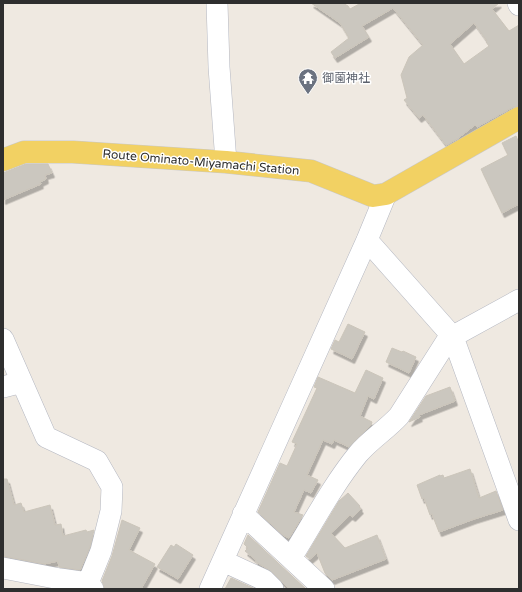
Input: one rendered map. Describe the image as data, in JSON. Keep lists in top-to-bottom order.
{
  "streets": {
    "main road": ["Route Ominato-Miyamachi Station"]
  },
  "places": {
    "temple": ["御薗神社"]
  }
}
